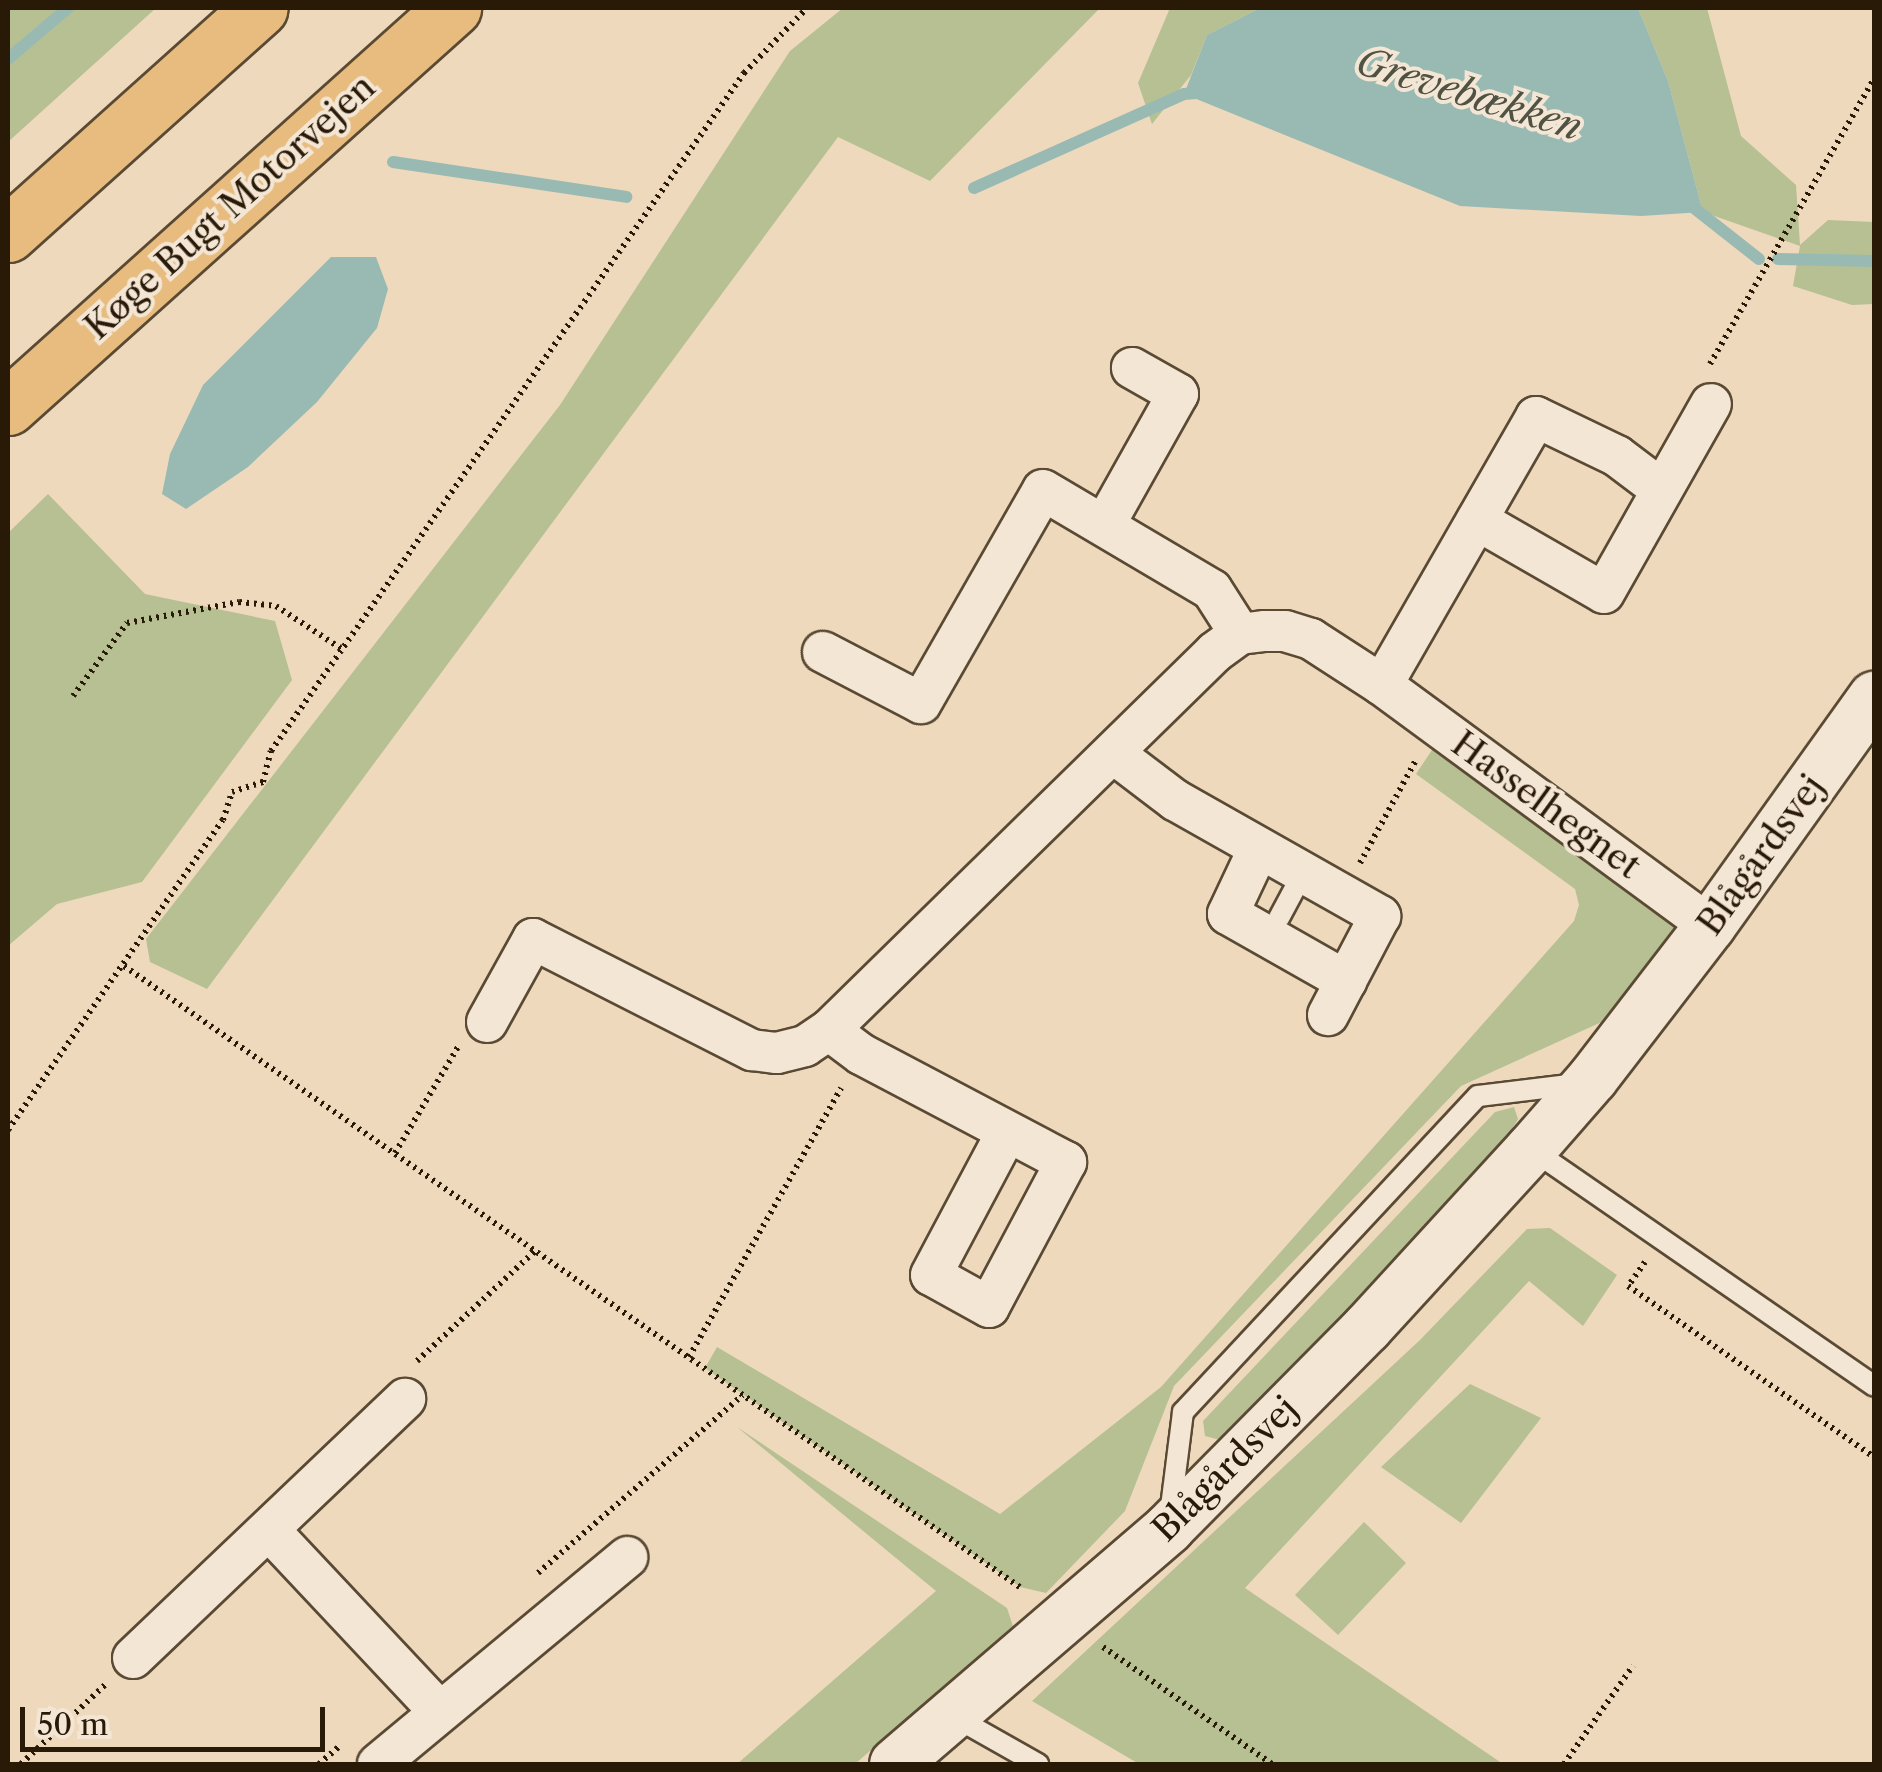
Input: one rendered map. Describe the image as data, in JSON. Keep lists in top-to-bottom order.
{
  "streets": {
    "highway": ["Køge Bugt Motorvejen"],
    "street": ["Hasselhegnet", "Blågårdsvej"]
  },
  "crossings": [
    ["Hasselhegnet", "Blågårdsvej"]
  ],
  "water": ["Grevebækken"],
  "scale_bar": "50 m"
}
